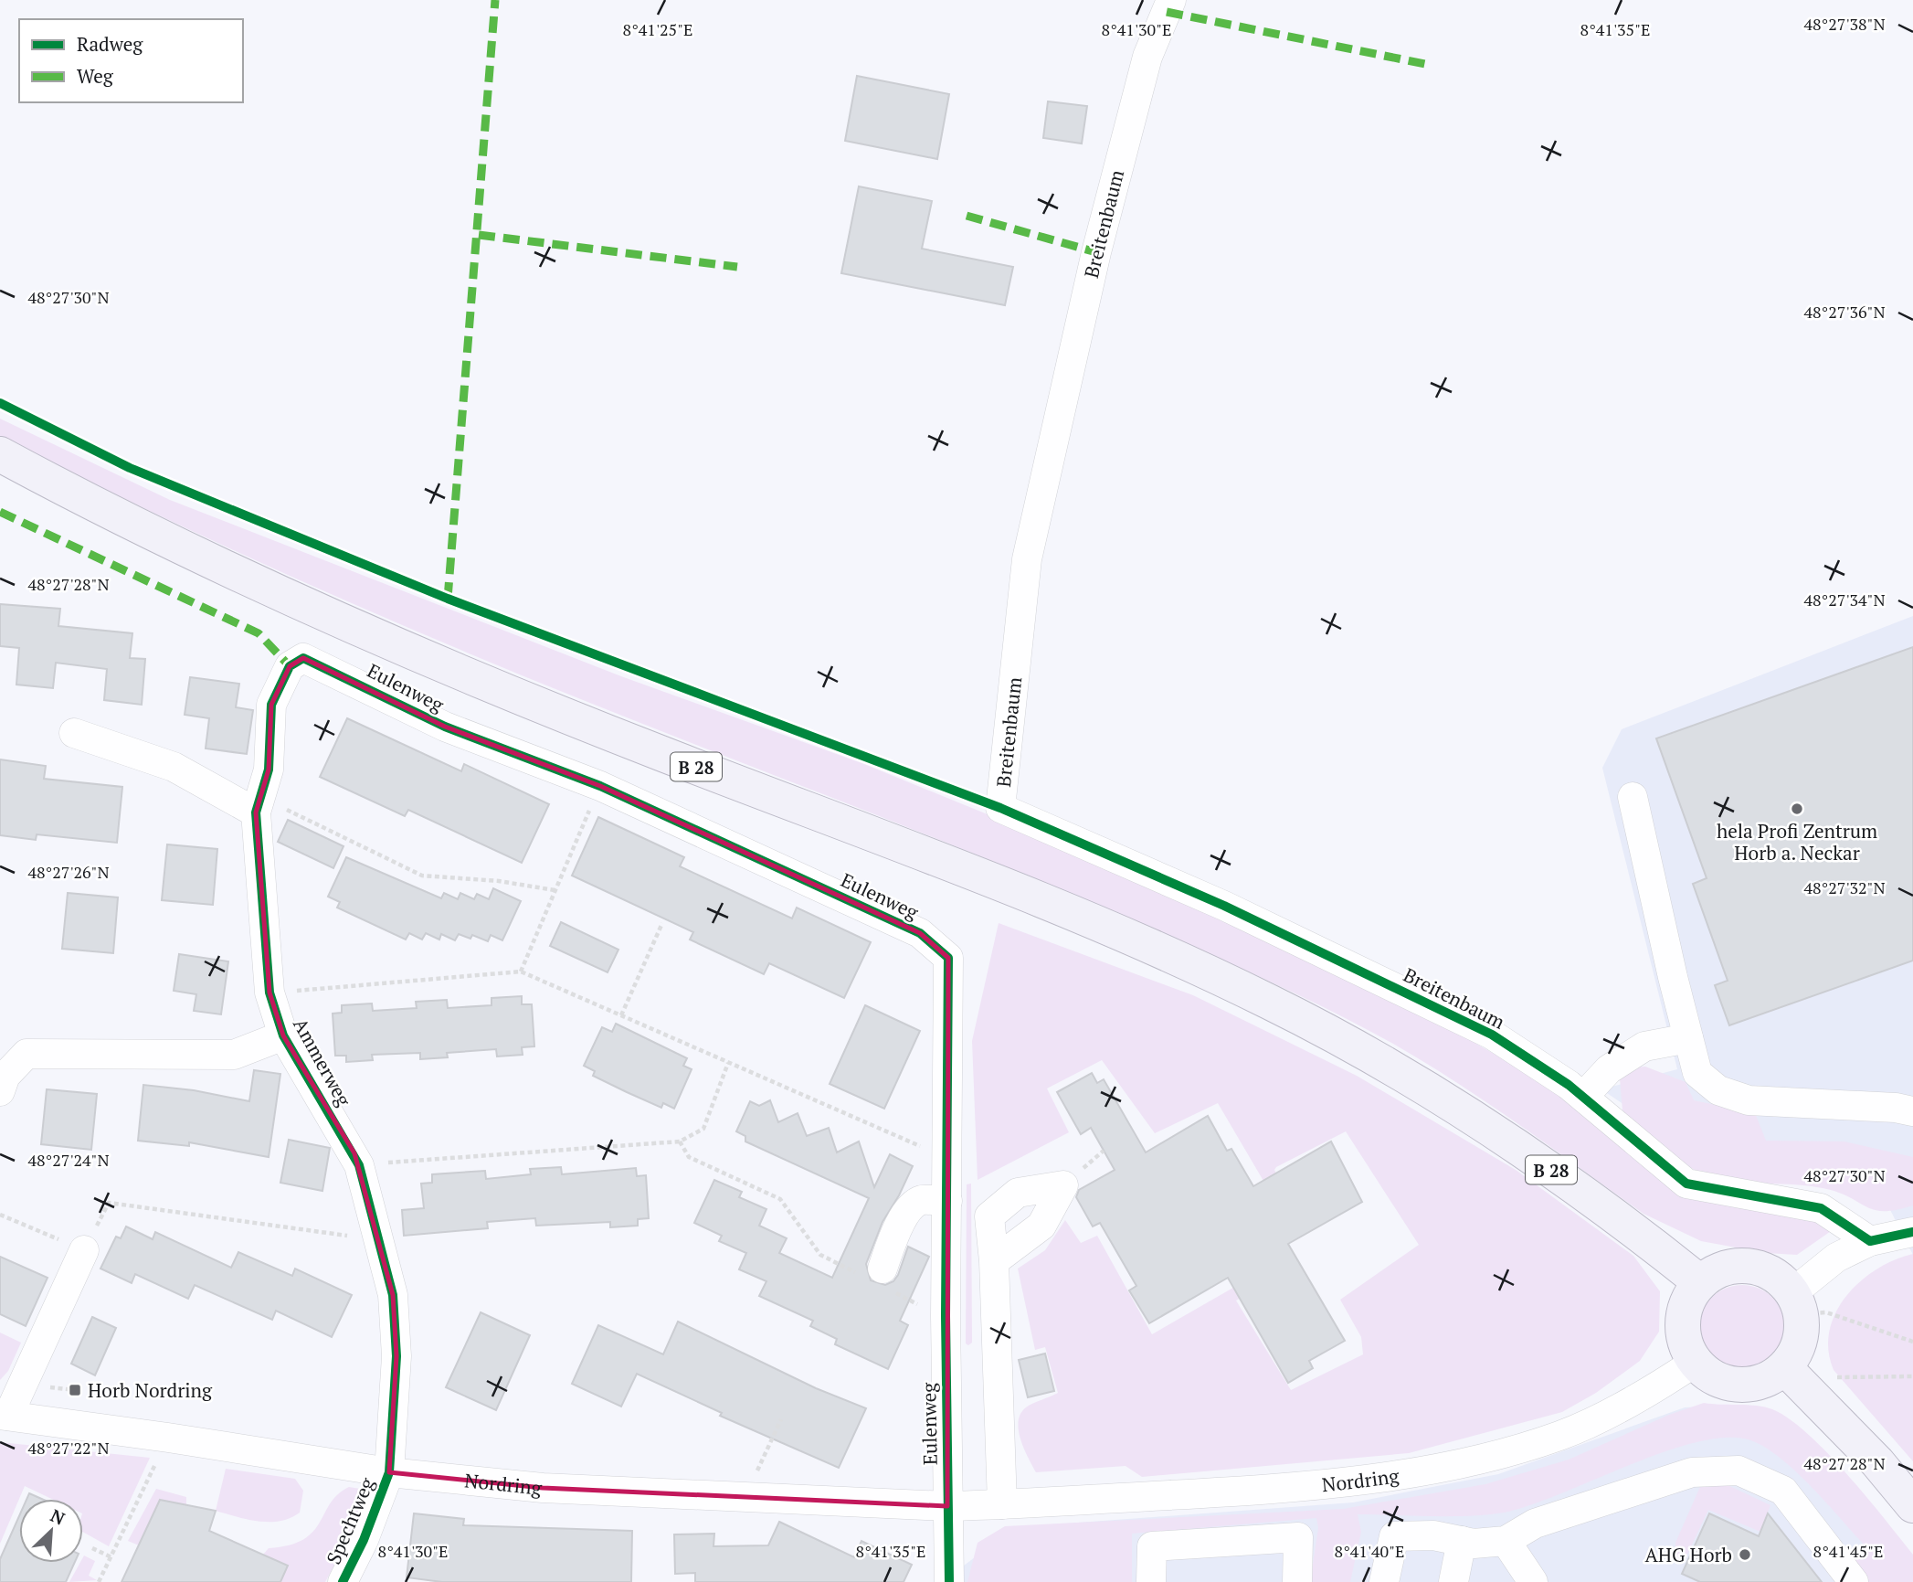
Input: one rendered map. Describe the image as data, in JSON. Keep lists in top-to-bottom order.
{
  "streets": {
    "main road": ["B 28"],
    "street": [
      "Breitenbaum",
      "Eulenweg",
      "Ammerweg",
      "Nordring",
      "Spechtweg"
    ]
  },
  "crossings": [
    ["Eulenweg", "Ammerweg"],
    ["Eulenweg", "Nordring"],
    ["B 28", "Nordring"],
    ["Ammerweg", "Nordring"],
    ["Ammerweg", "Spechtweg"],
    ["Nordring", "Spechtweg"]
  ],
  "places": {
    "other": ["hela Profi Zentrum Horb a. Neckar", "AHG Horb"],
    "transit": ["Horb Nordring"]
  },
  "legend": ["Radweg", "Weg"],
  "north": "top right",
  "coordinates": [
    "48°27'38\"N",
    "8°41'25\"E",
    "8°41'30\"E",
    "8°41'35\"E",
    "48°27'30\"N",
    "48°27'36\"N",
    "48°27'28\"N",
    "48°27'34\"N",
    "48°27'26\"N",
    "48°27'32\"N",
    "48°27'24\"N",
    "48°27'22\"N",
    "8°41'40\"E",
    "8°41'45\"E"
  ]
}
